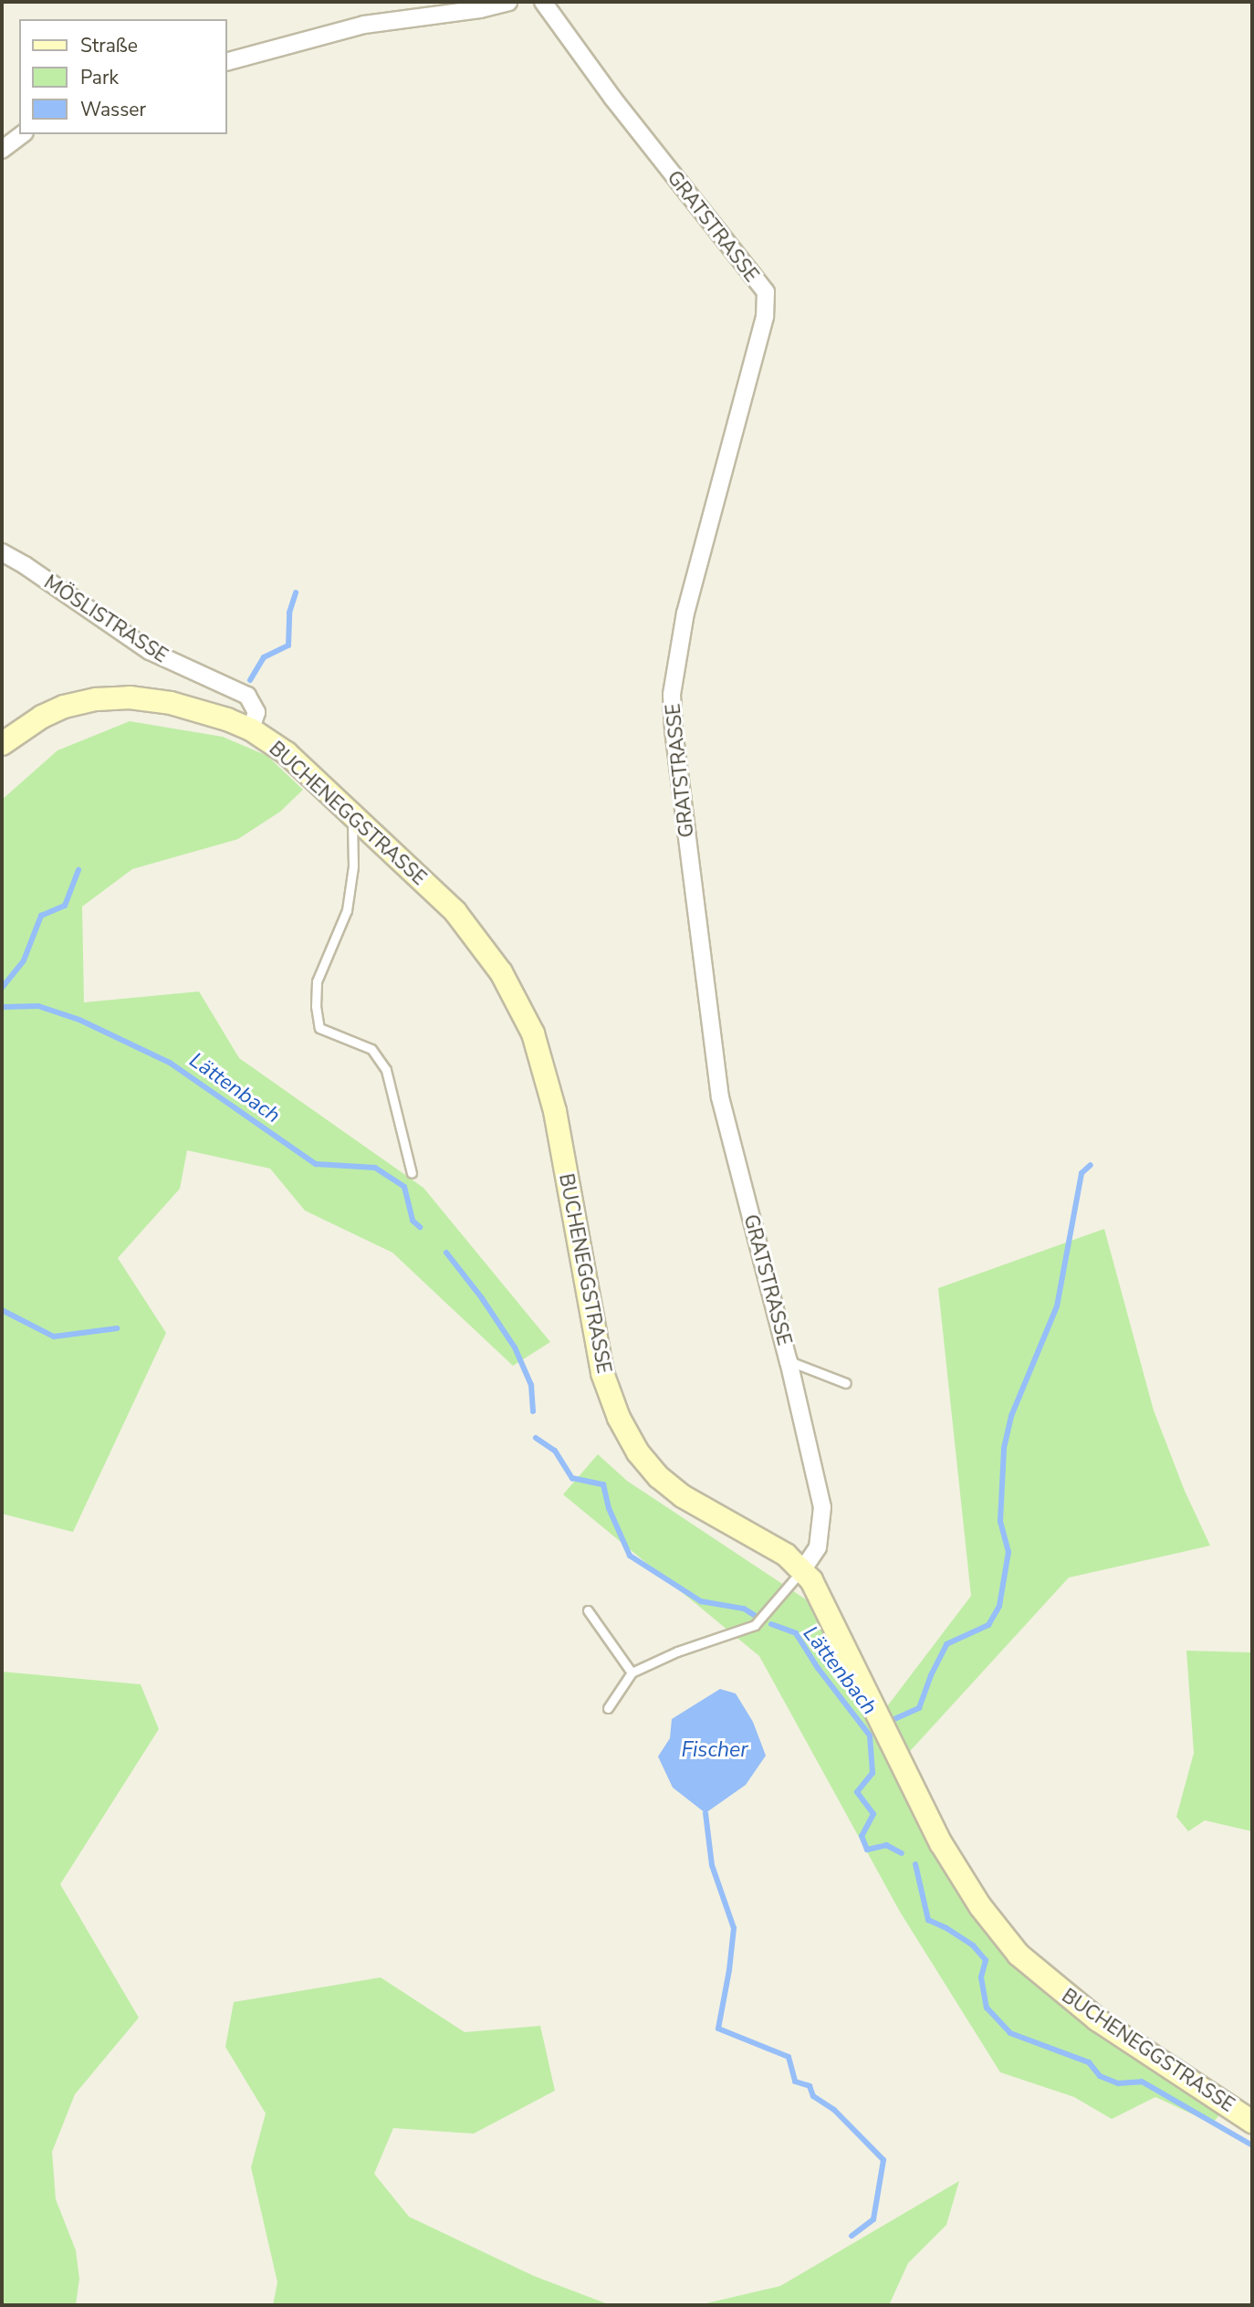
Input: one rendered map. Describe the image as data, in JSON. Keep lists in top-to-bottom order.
{
  "streets": {
    "street": ["GRATSTRASSE", "MÖSLISTRASSE", "BUCHENEGGSTRASSE"]
  },
  "crossings": [
    ["GRATSTRASSE", "BUCHENEGGSTRASSE"],
    ["MÖSLISTRASSE", "BUCHENEGGSTRASSE"]
  ],
  "water": ["Lättenbach", "Fischer"],
  "legend": ["Straße", "Park", "Wasser"]
}
